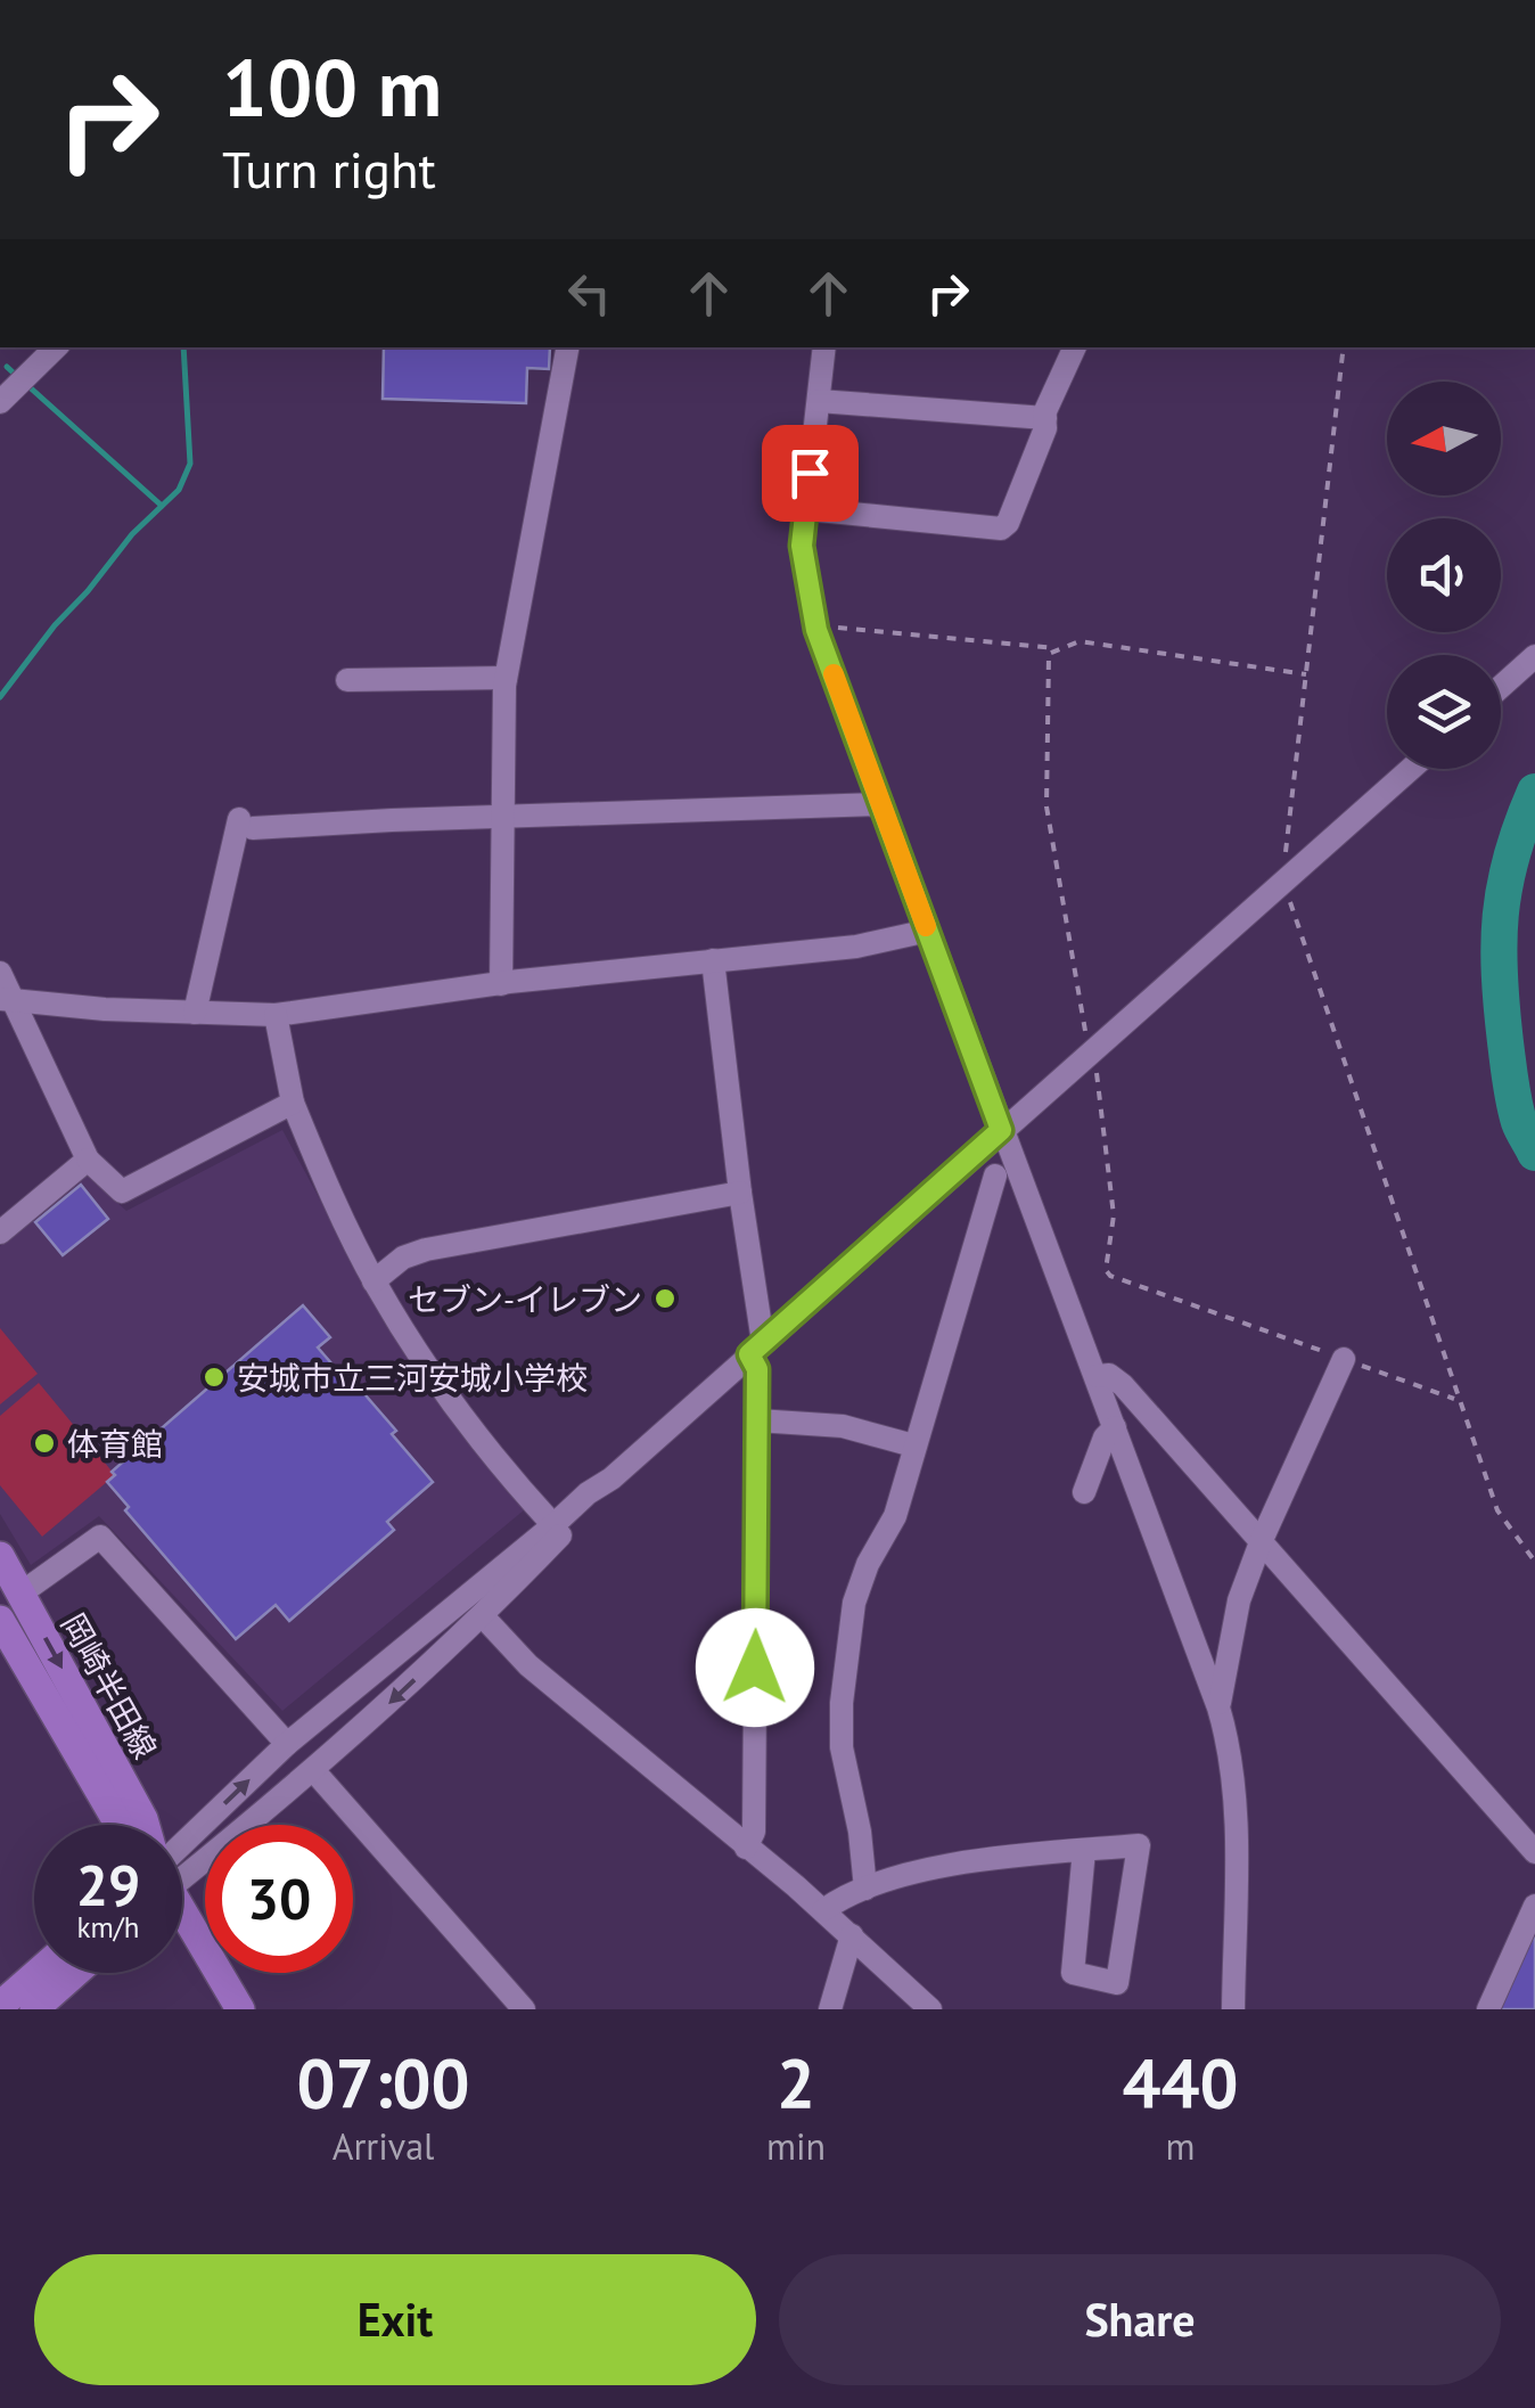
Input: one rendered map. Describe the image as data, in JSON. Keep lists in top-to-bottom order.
{
  "streets": {
    "main road": ["岡崎半田線"]
  },
  "places": ["セブン-イレブン", "安城市立三河安城小学校", "体育館"],
  "north": "left",
  "page": {
    "turn": ["100 m", "Turn right"],
    "speed": "29 km/h",
    "limit": "30",
    "eta": [
      "07:00",
      "Arrival",
      "2",
      "min",
      "440",
      "m"
    ],
    "buttons": ["Exit", "Share"]
  }
}
